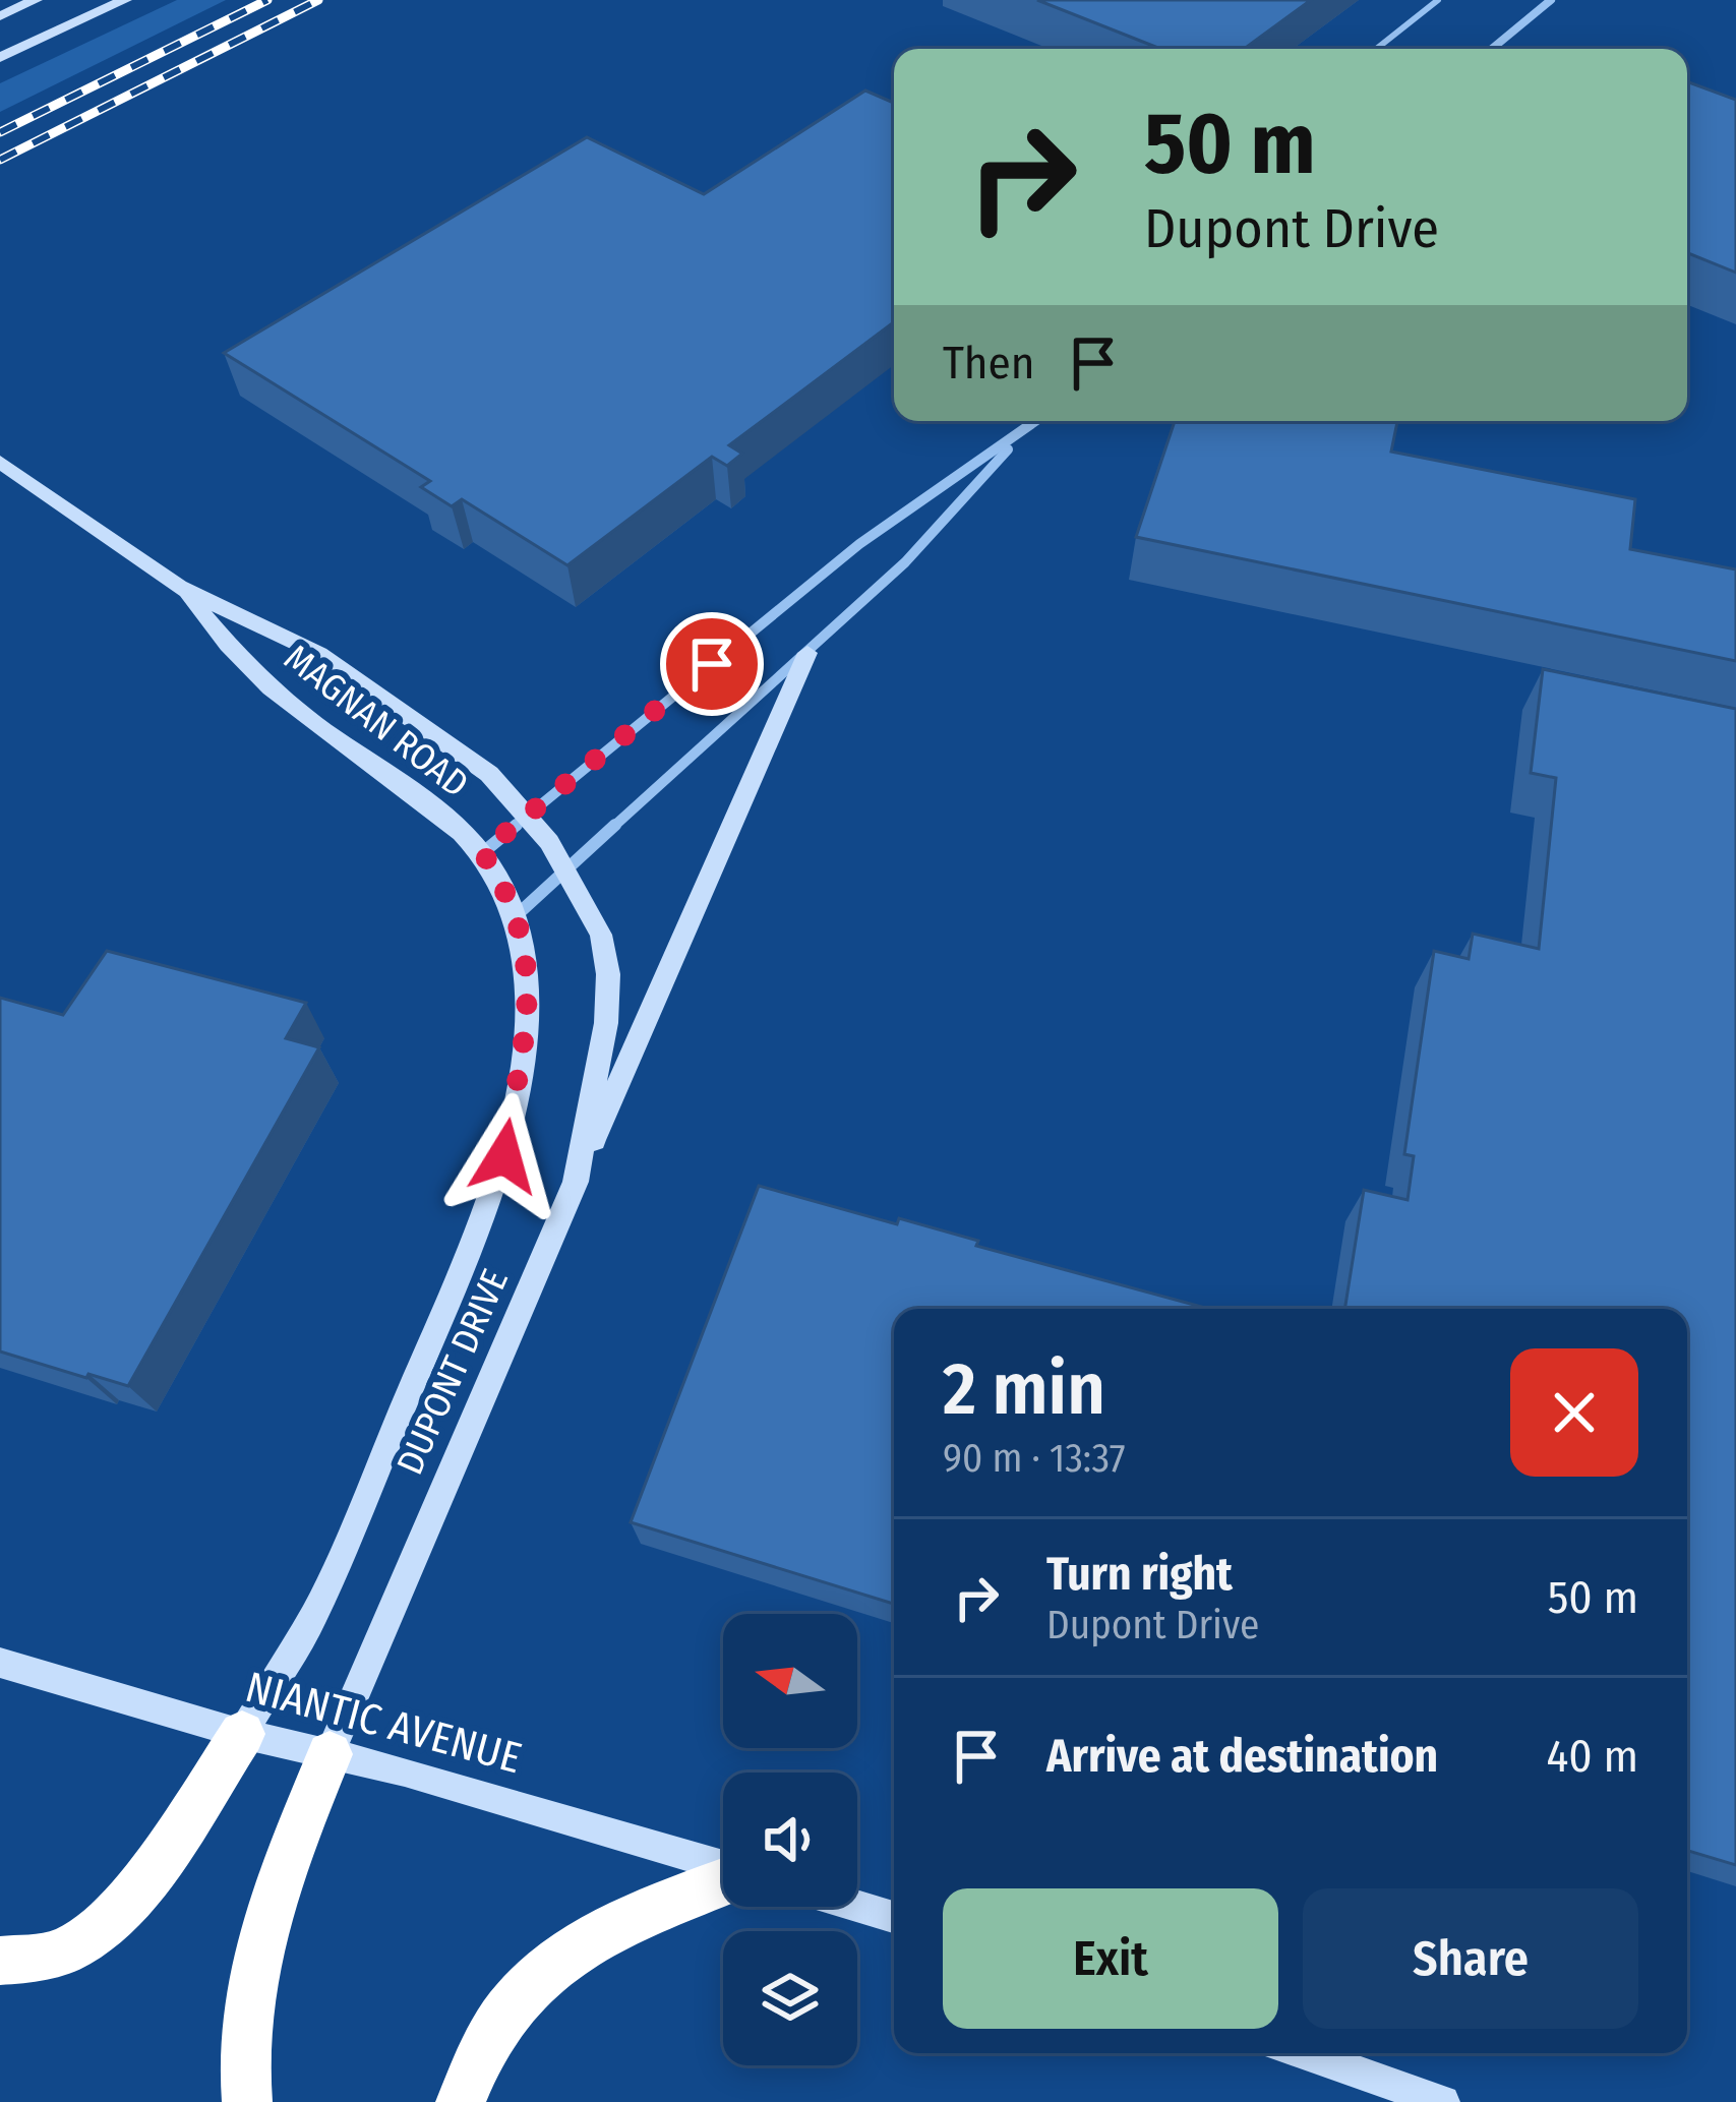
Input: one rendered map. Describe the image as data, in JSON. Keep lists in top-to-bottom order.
{
  "streets": {
    "street": ["MAGNAN ROAD", "DUPONT DRIVE", "NIANTIC AVENUE"]
  },
  "crossings": [
    ["MAGNAN ROAD", "DUPONT DRIVE"],
    ["DUPONT DRIVE", "NIANTIC AVENUE"]
  ],
  "north": "left",
  "page": {
    "turn": ["50 m", "Dupont Drive"],
    "then": "Then",
    "heading": ["2 min", "90 m · 13:37"],
    "list": [
      {
        "name": "Turn right",
        "note": "Dupont Drive",
        "value": "50 m"
      },
      {
        "name": "Arrive at destination",
        "value": "40 m"
      }
    ],
    "buttons": ["Exit", "Share"]
  }
}
